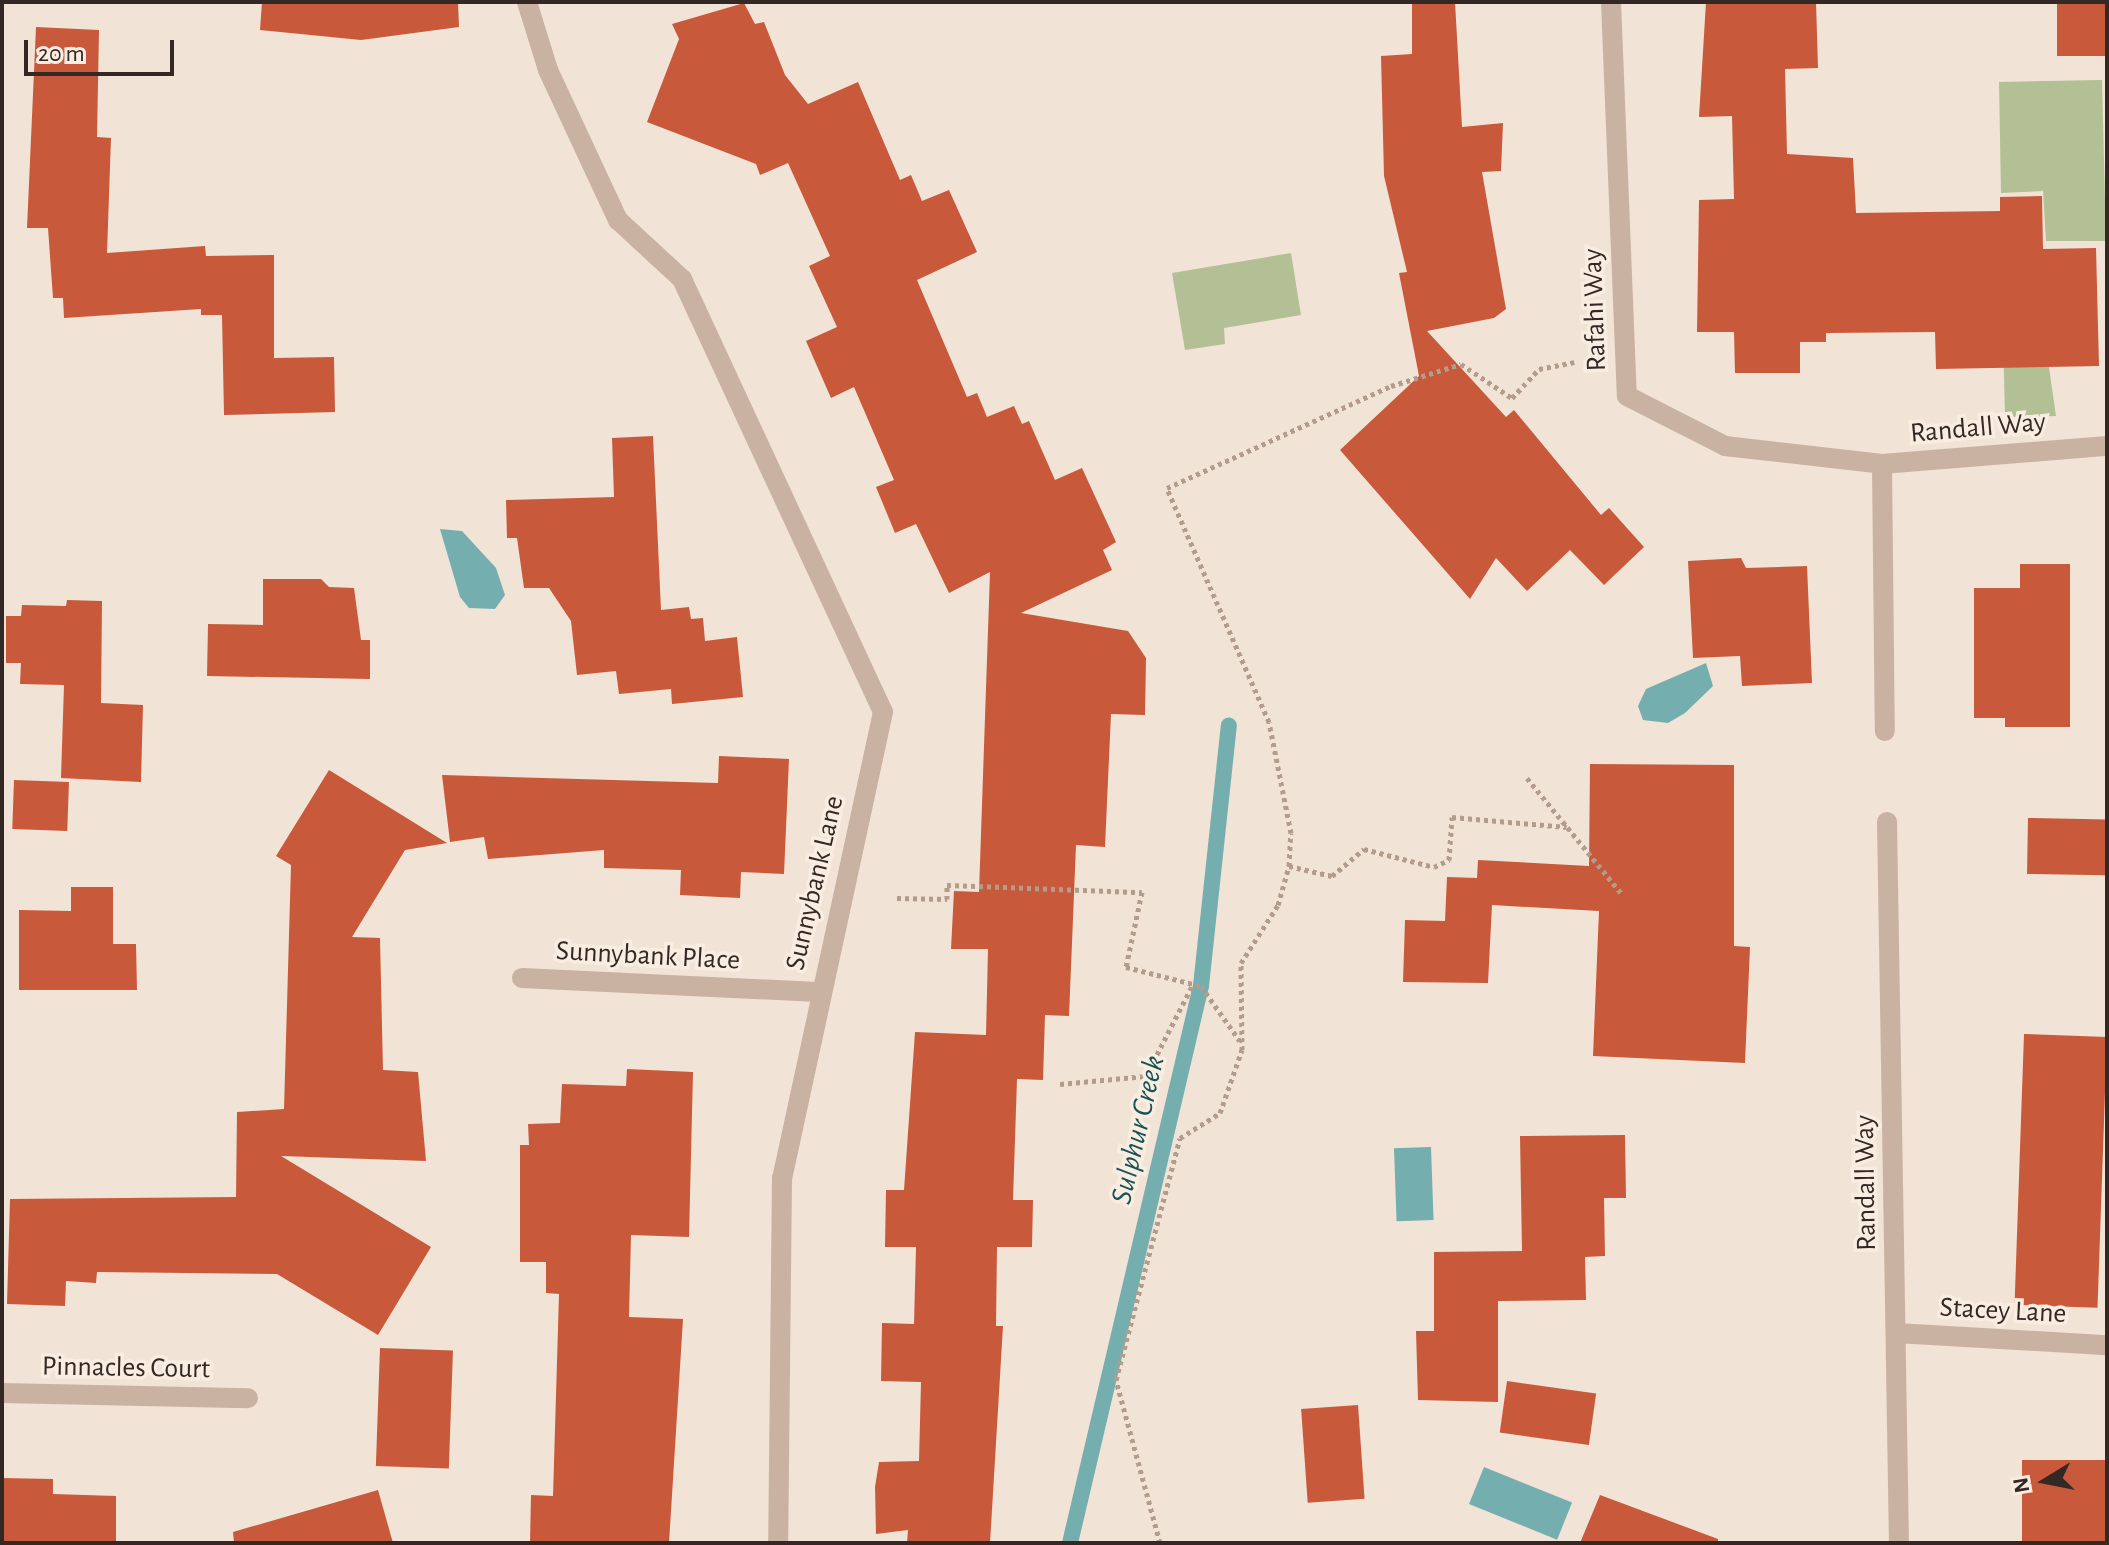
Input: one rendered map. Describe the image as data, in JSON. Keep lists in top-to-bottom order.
{
  "streets": {
    "street": [
      "Rafahi Way",
      "Randall Way",
      "Sunnybank Lane",
      "Sunnybank Place",
      "Stacey Lane",
      "Pinnacles Court"
    ]
  },
  "crossings": [
    ["Rafahi Way", "Randall Way"],
    ["Randall Way", "Stacey Lane"],
    ["Sunnybank Lane", "Sunnybank Place"]
  ],
  "water": ["Sulphur Creek"],
  "scale_bar": "20 m",
  "north": "left"
}
